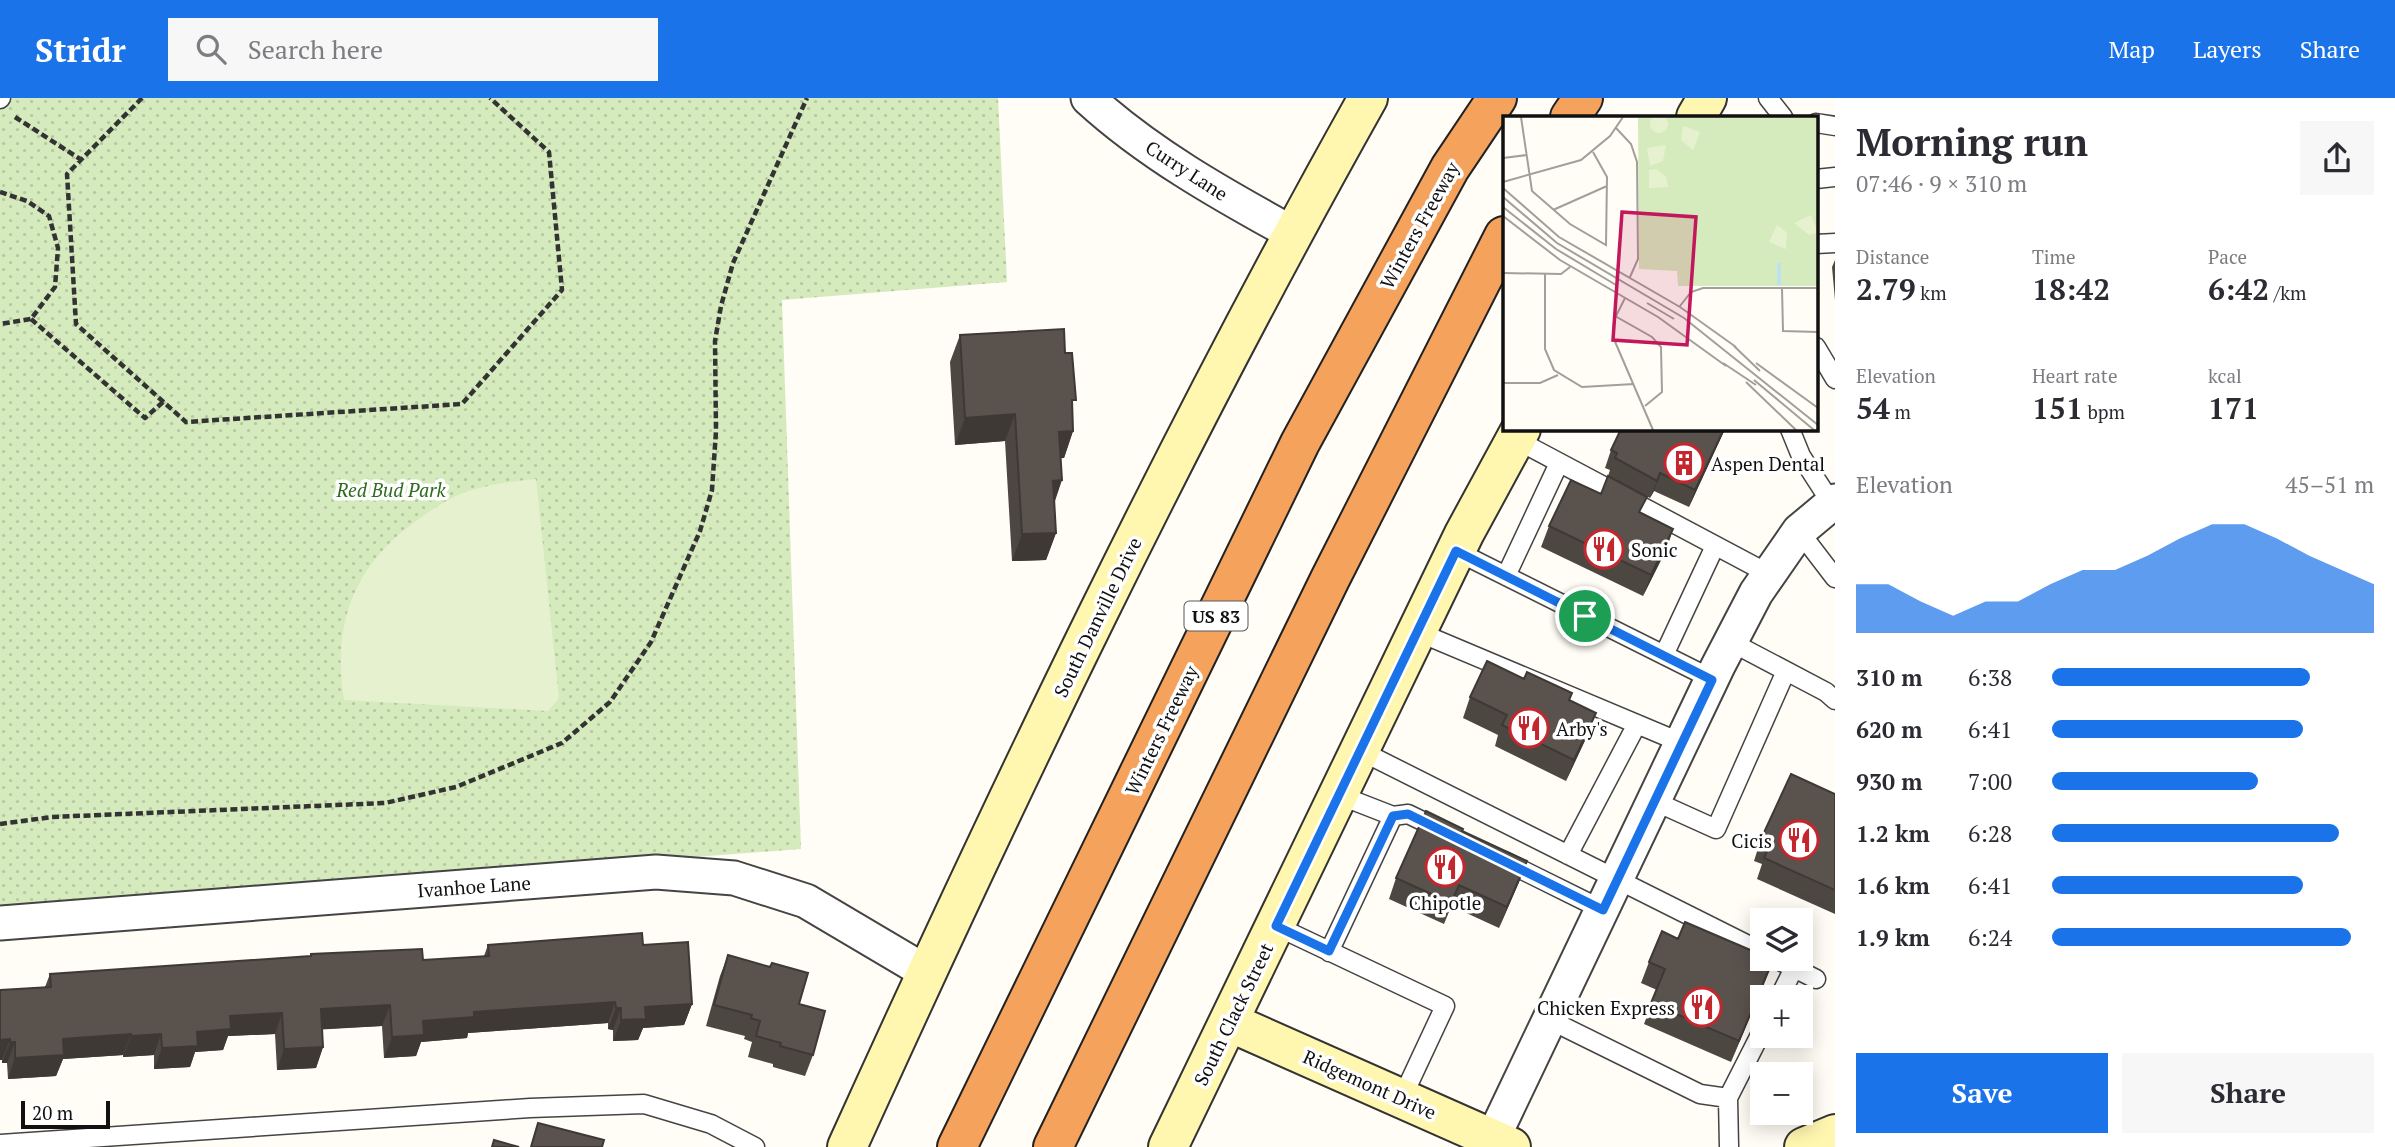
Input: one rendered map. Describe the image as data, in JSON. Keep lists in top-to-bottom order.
{
  "streets": {
    "highway": ["Winters Freeway", "US 83"],
    "main road": ["South Danville Drive", "South Clack Street", "Ridgemont Drive"],
    "street": ["Curry Lane", "Ivanhoe Lane"]
  },
  "crossings": [
    ["Curry Lane", "South Danville Drive"],
    ["South Danville Drive", "Ivanhoe Lane"],
    ["South Clack Street", "Ridgemont Drive"]
  ],
  "parks": ["Red Bud Park"],
  "places": {
    "building": ["Aspen Dental"],
    "restaurant": [
      "Sonic",
      "Arby's",
      "Cicis",
      "Chipotle",
      "Chicken Express"
    ]
  },
  "scale_bar": "20 m",
  "page": {
    "header": "Stridr",
    "search": "Search here",
    "nav": ["Map", "Layers", "Share"],
    "heading": ["Morning run", "07:46 · 9 × 310 m"],
    "stats": [
      ["Distance", "2.79 km"],
      ["Time", "18:42"],
      ["Pace", "6:42 /km"],
      ["Elevation", "54 m"],
      ["Heart rate", "151 bpm"],
      ["kcal", "171"]
    ],
    "chart": ["Elevation", "45–51 m"],
    "list": [
      {
        "name": "310 m",
        "note": "6:38"
      },
      {
        "name": "620 m",
        "note": "6:41"
      },
      {
        "name": "930 m",
        "note": "7:00"
      },
      {
        "name": "1.2 km",
        "note": "6:28"
      },
      {
        "name": "1.6 km",
        "note": "6:41"
      },
      {
        "name": "1.9 km",
        "note": "6:24"
      }
    ],
    "map_buttons": ["+", "−"],
    "buttons": ["Save", "Share"],
    "scale": "20 m"
  }
}
